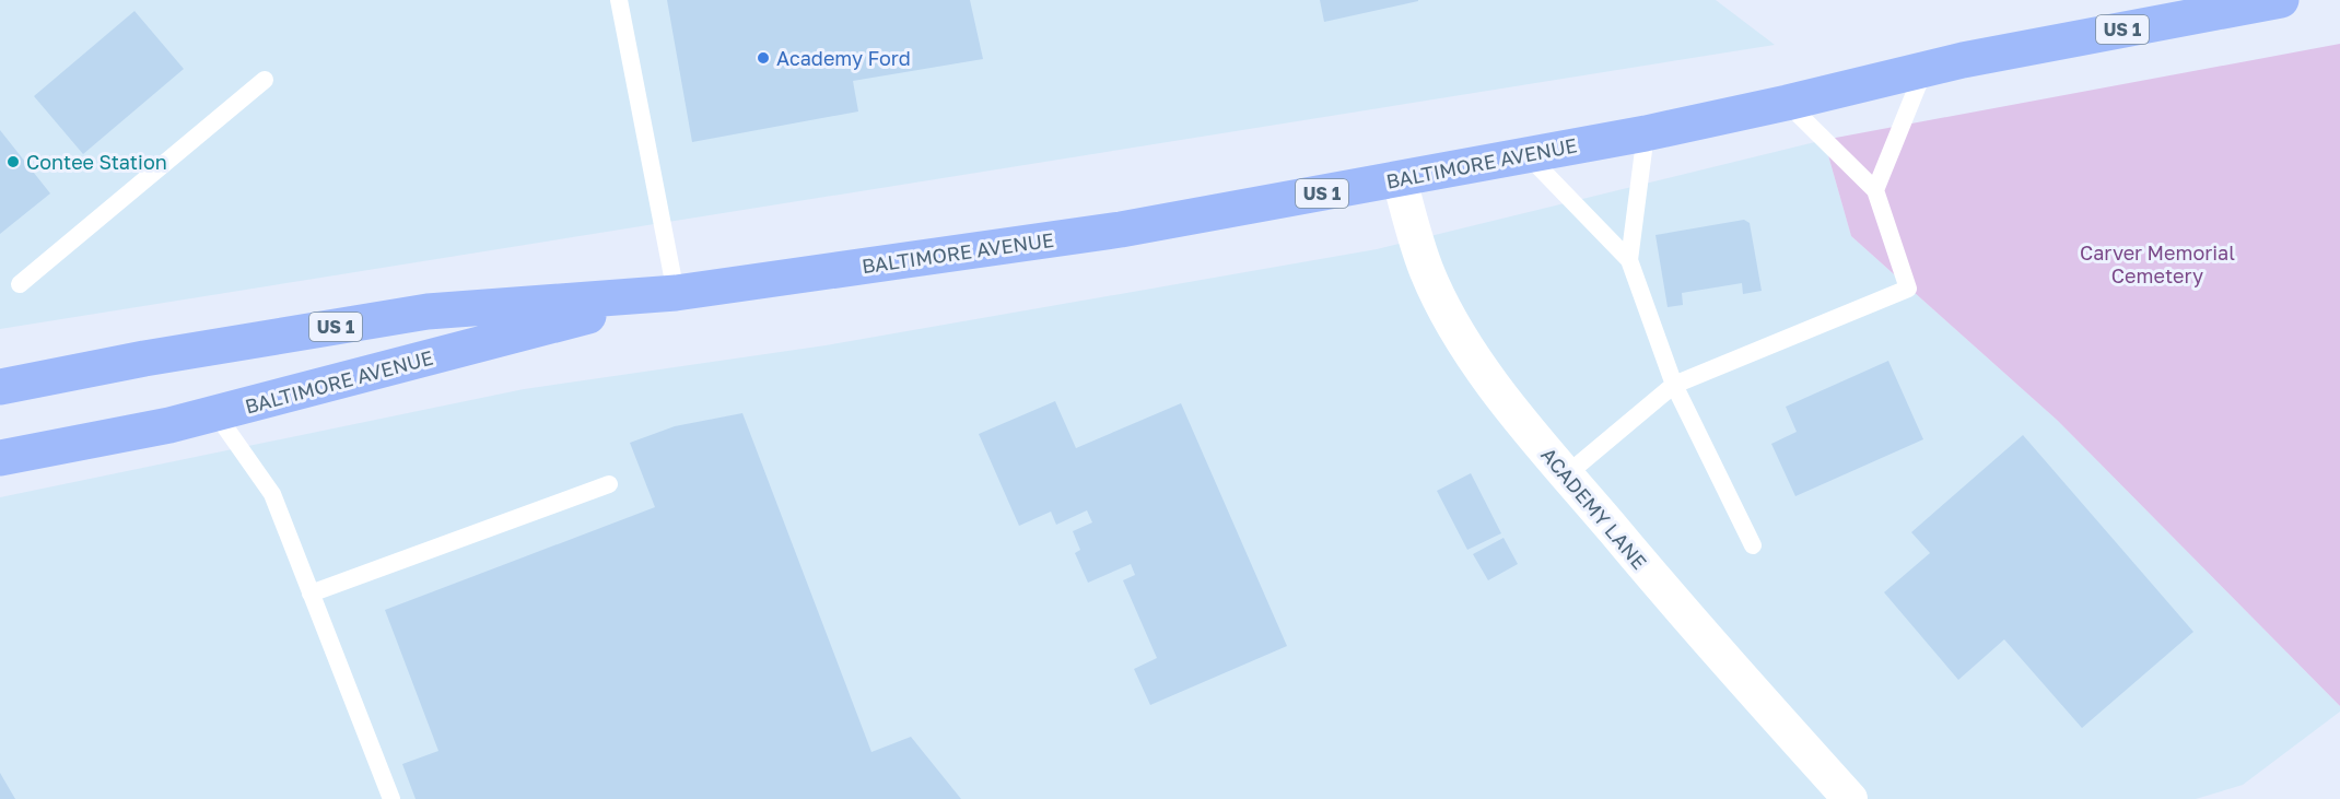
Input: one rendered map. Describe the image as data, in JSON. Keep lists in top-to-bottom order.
{
  "streets": {
    "main road": ["US 1", "BALTIMORE AVENUE"],
    "street": ["ACADEMY LANE"]
  },
  "crossings": [
    ["BALTIMORE AVENUE", "ACADEMY LANE"]
  ],
  "parks": ["Carver Memorial Cemetery"],
  "places": ["Academy Ford", "Contee Station"]
}
